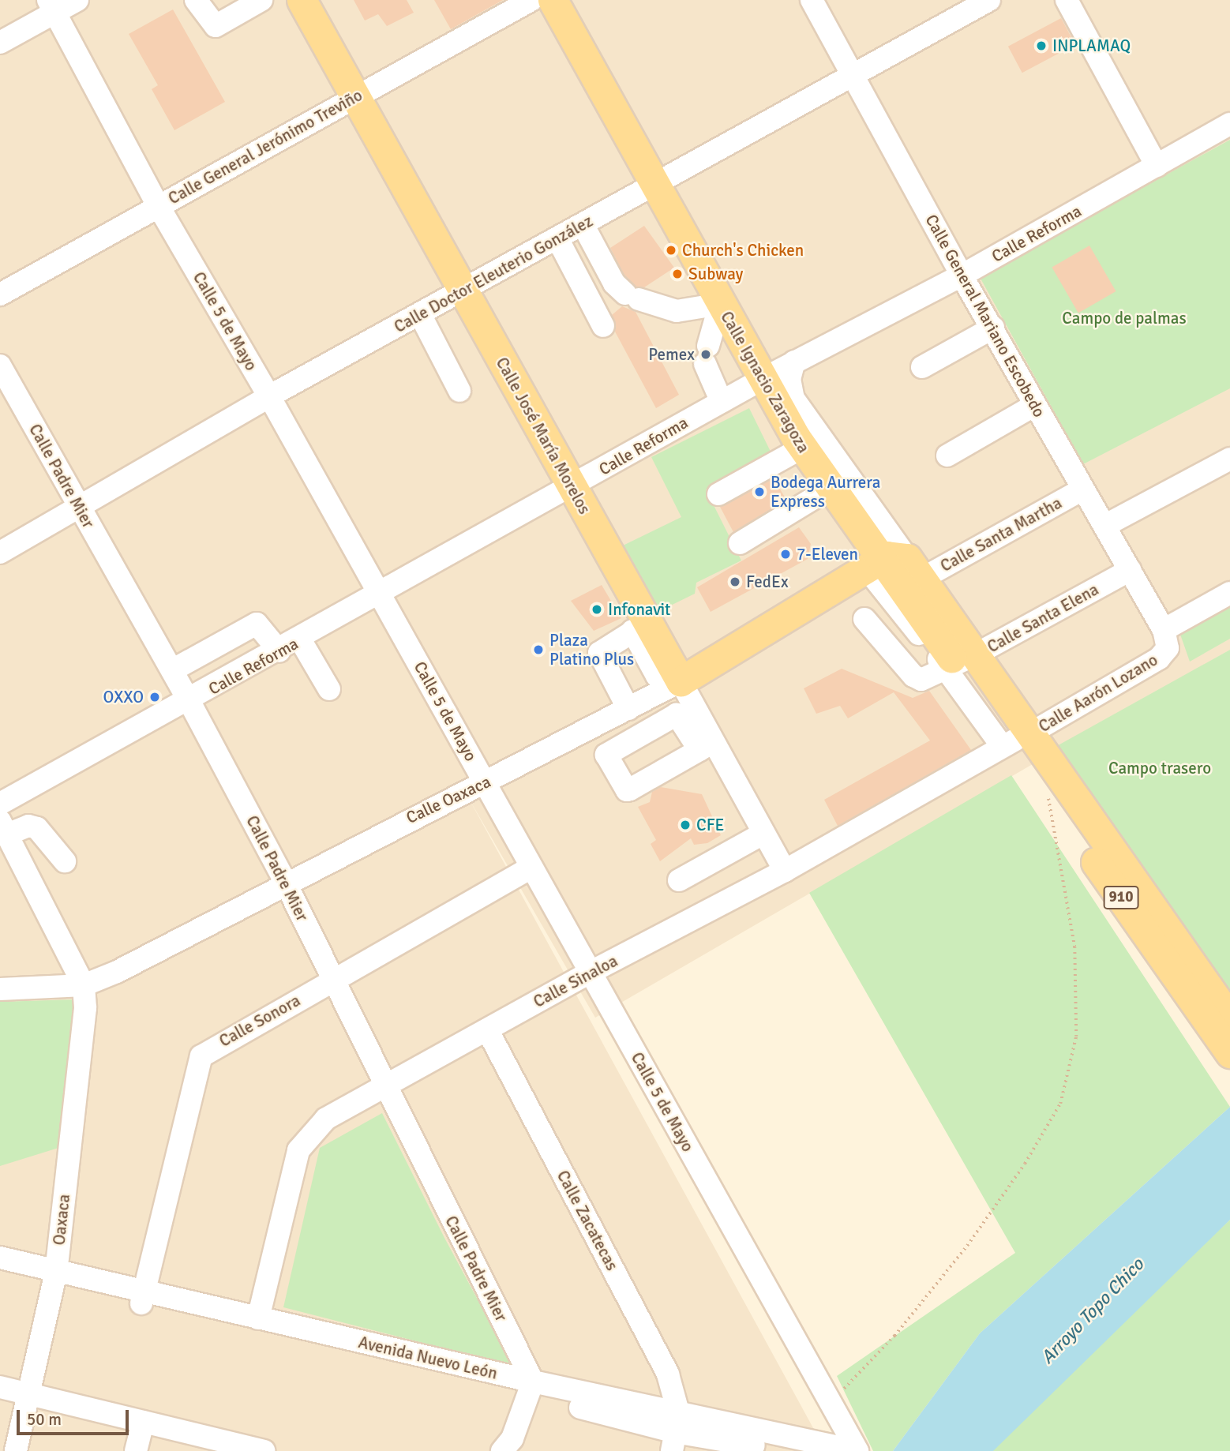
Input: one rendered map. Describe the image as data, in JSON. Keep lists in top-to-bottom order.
{
  "streets": {
    "main road": [
      "Calle Ignacio Zaragoza",
      "Calle José María Morelos",
      "Calle Oaxaca",
      "910"
    ],
    "street": [
      "Calle General Jerónimo Treviño",
      "Calle Reforma",
      "Calle Doctor Eleuterio González",
      "Calle General Mariano Escobedo",
      "Calle 5 de Mayo",
      "Calle Padre Mier",
      "Calle Santa Martha",
      "Calle Santa Elena",
      "Calle Aarón Lozano",
      "Calle Sinaloa",
      "Calle Sonora",
      "Oaxaca",
      "Calle Zacatecas",
      "Avenida Nuevo León"
    ]
  },
  "crossings": [
    ["Calle General Jerónimo Treviño", "Calle 5 de Mayo"],
    ["Calle General Jerónimo Treviño", "Calle José María Morelos"],
    ["Calle Reforma", "Calle General Mariano Escobedo"],
    ["Calle Reforma", "Calle 5 de Mayo"],
    ["Calle Reforma", "Calle Ignacio Zaragoza"],
    ["Calle Reforma", "Calle José María Morelos"],
    ["Calle Reforma", "Calle Padre Mier"],
    ["Calle Doctor Eleuterio González", "Calle General Mariano Escobedo"],
    ["Calle Doctor Eleuterio González", "Calle 5 de Mayo"],
    ["Calle Doctor Eleuterio González", "Calle Ignacio Zaragoza"],
    ["Calle Doctor Eleuterio González", "Calle José María Morelos"],
    ["Calle Doctor Eleuterio González", "Calle Padre Mier"],
    ["Calle General Mariano Escobedo", "Calle Santa Martha"],
    ["Calle General Mariano Escobedo", "Calle Santa Elena"],
    ["Calle General Mariano Escobedo", "Calle Aarón Lozano"],
    ["Calle 5 de Mayo", "Calle Oaxaca"],
    ["Calle 5 de Mayo", "Calle Sinaloa"],
    ["Calle 5 de Mayo", "Calle Sonora"],
    ["Calle 5 de Mayo", "Avenida Nuevo León"],
    ["Calle Ignacio Zaragoza", "Calle Santa Martha"],
    ["Calle Ignacio Zaragoza", "Calle Santa Elena"],
    ["Calle Ignacio Zaragoza", "Calle Oaxaca"],
    ["Calle Ignacio Zaragoza", "910"],
    ["Calle José María Morelos", "Calle Oaxaca"],
    ["Calle José María Morelos", "Calle Sinaloa"],
    ["Calle Padre Mier", "Calle Oaxaca"],
    ["Calle Padre Mier", "Calle Sinaloa"],
    ["Calle Padre Mier", "Calle Sonora"],
    ["Calle Padre Mier", "Avenida Nuevo León"],
    ["Calle Santa Martha", "Calle Oaxaca"],
    ["Calle Santa Elena", "910"],
    ["Calle Aarón Lozano", "910"],
    ["Calle Aarón Lozano", "Calle Sinaloa"],
    ["Calle Oaxaca", "Oaxaca"],
    ["910", "Calle Sinaloa"],
    ["Calle Sinaloa", "Calle Zacatecas"],
    ["Calle Sinaloa", "Avenida Nuevo León"],
    ["Calle Sonora", "Avenida Nuevo León"],
    ["Oaxaca", "Avenida Nuevo León"],
    ["Calle Zacatecas", "Avenida Nuevo León"]
  ],
  "water": ["Arroyo Topo Chico"],
  "parks": ["Campo de palmas", "Campo trasero"],
  "places": [
    "INPLAMAQ",
    "Church's Chicken",
    "Subway",
    "Pemex",
    "Bodega Aurrera Express",
    "7-Eleven",
    "FedEx",
    "Infonavit",
    "Plaza Platino Plus",
    "OXXO",
    "CFE"
  ],
  "scale_bar": "50 m"
}
